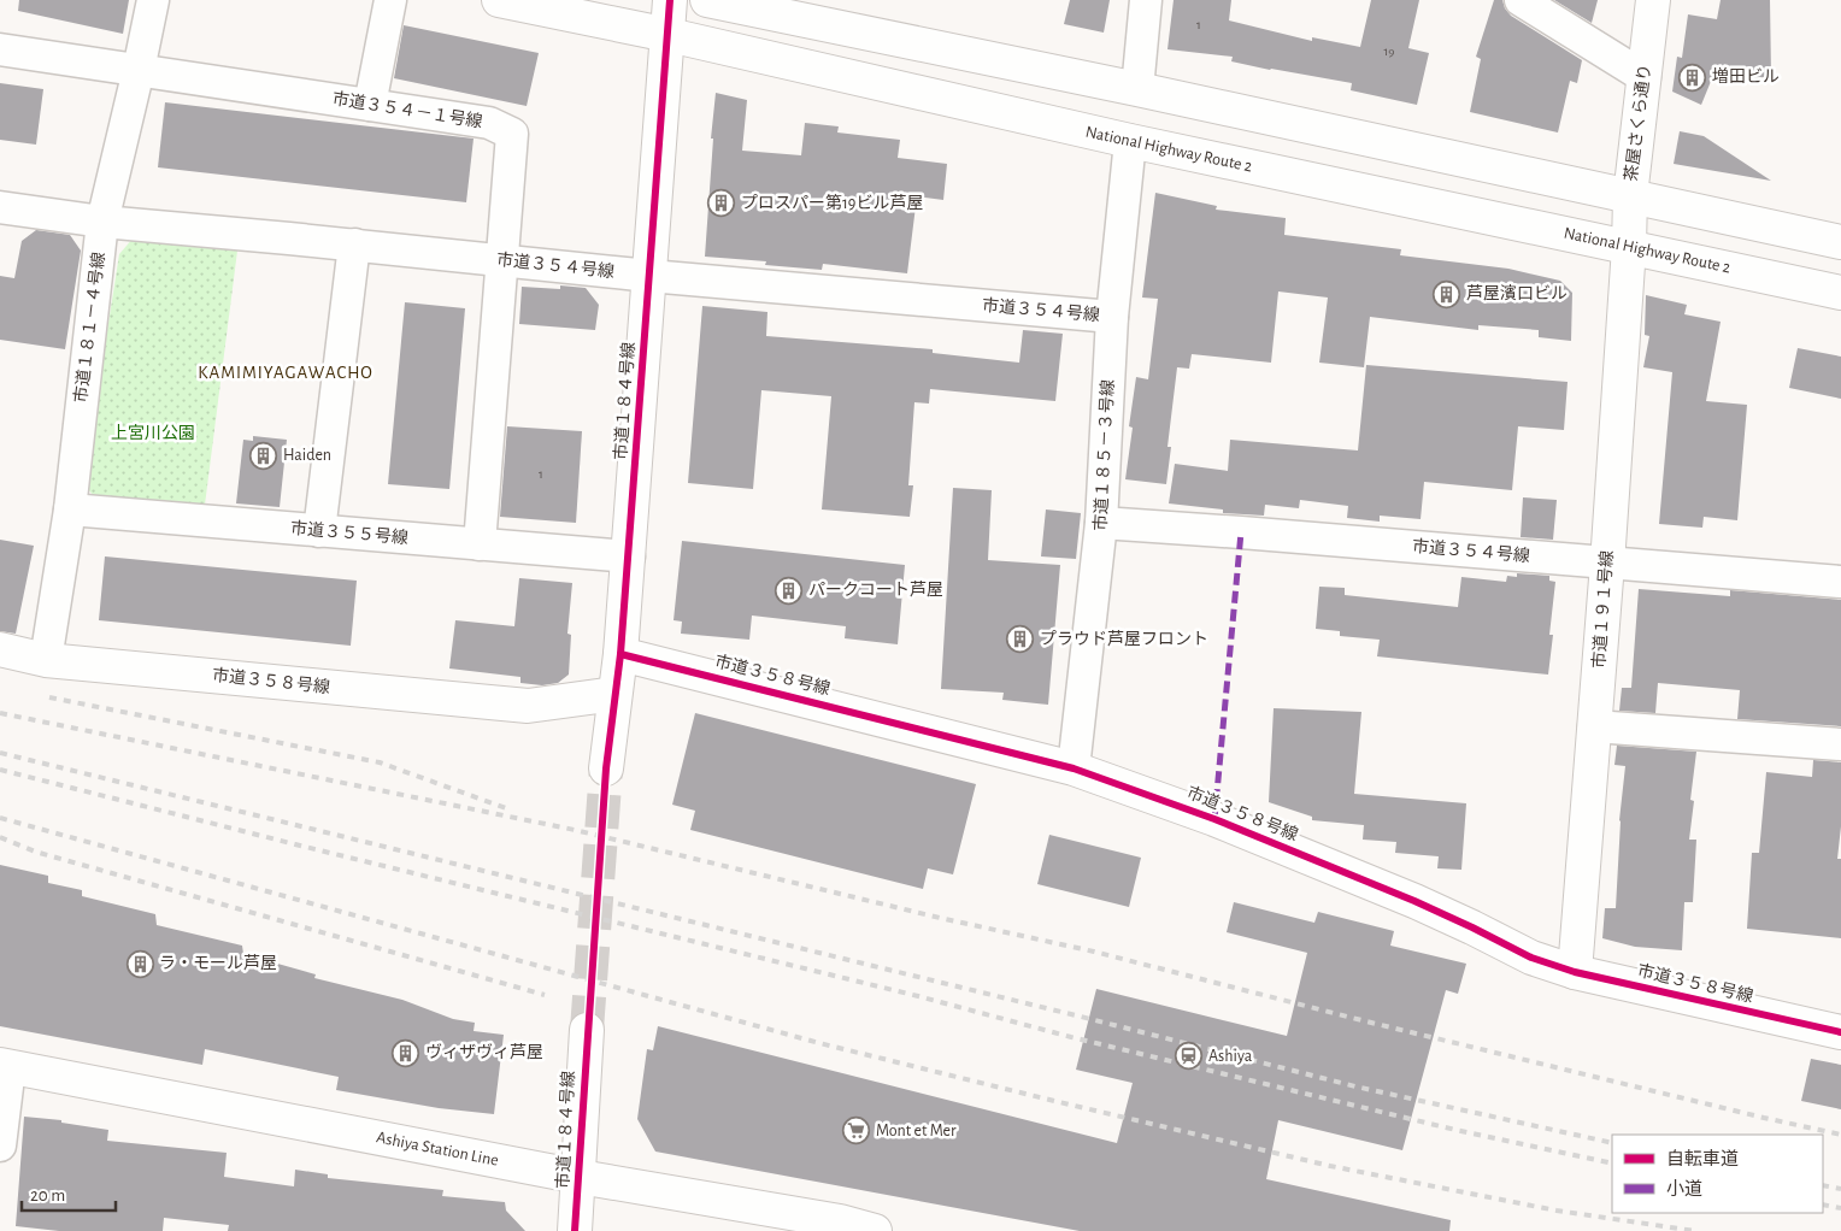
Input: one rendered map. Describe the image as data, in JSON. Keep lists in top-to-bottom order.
{
  "streets": {
    "main road": [
      "茶屋さくら通り",
      "National Highway Route 2",
      "市道１８４号線",
      "市道１９１号線",
      "市道３５８号線",
      "Ashiya Station Line"
    ],
    "street": [
      "市道３５４－１号線",
      "市道３５４号線",
      "市道１８１－４号線",
      "市道１８５－３号線",
      "市道３５５号線"
    ]
  },
  "crossings": [
    ["市道３５４－１号線", "市道３５４号線"],
    ["市道３５４－１号線", "市道１８１－４号線"],
    ["市道３５４－１号線", "市道３５５号線"],
    ["茶屋さくら通り", "National Highway Route 2"],
    ["茶屋さくら通り", "市道１９１号線"],
    ["National Highway Route 2", "市道１８４号線"],
    ["National Highway Route 2", "市道１８５－３号線"],
    ["National Highway Route 2", "市道１９１号線"],
    ["市道３５４号線", "市道１８１－４号線"],
    ["市道３５４号線", "市道１８４号線"],
    ["市道３５４号線", "市道１８５－３号線"],
    ["市道３５４号線", "市道１９１号線"],
    ["市道１８１－４号線", "市道３５５号線"],
    ["市道１８１－４号線", "市道３５８号線"],
    ["市道１８４号線", "市道３５５号線"],
    ["市道１８４号線", "市道３５８号線"],
    ["市道１８４号線", "Ashiya Station Line"],
    ["市道１８５－３号線", "市道３５８号線"],
    ["市道１９１号線", "市道３５８号線"]
  ],
  "districts": ["KAMIMIYAGAWACHO"],
  "parks": ["上宮川公園"],
  "places": {
    "building": [
      "増田ビル",
      "プロスパー第19ビル芦屋",
      "芦屋濱口ビル",
      "Haiden",
      "パークコート芦屋",
      "プラウド芦屋フロント",
      "ラ・モール芦屋",
      "ヴィザヴィ芦屋"
    ],
    "station": ["Ashiya"],
    "supermarket": ["Mont et Mer"]
  },
  "house_numbers": ["1", "19", "1"],
  "legend": ["自転車道", "小道"],
  "scale_bar": "20 m"
}
